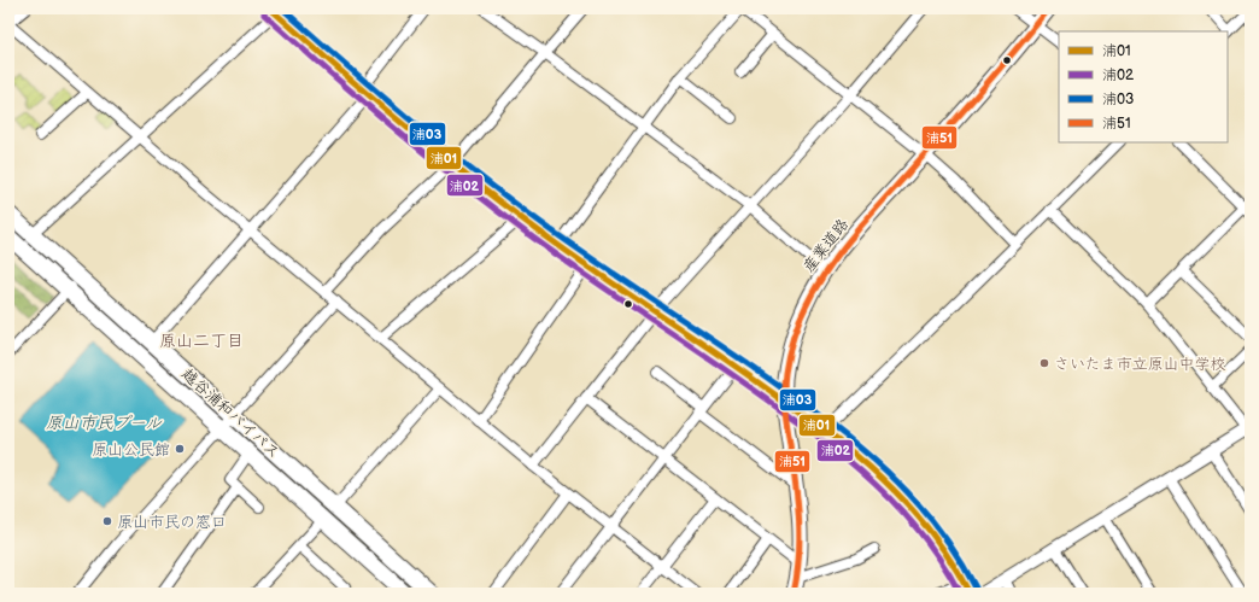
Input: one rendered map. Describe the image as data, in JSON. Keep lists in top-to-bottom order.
{
  "streets": {
    "highway": ["越谷浦和バイパス"],
    "main road": ["産業道路"]
  },
  "districts": ["原山二丁目"],
  "water": ["原山市民プール"],
  "places": ["さいたま市立原山中学校", "原山公民館", "原山市民の窓口"],
  "lines": [
    "transit line 浦01",
    "transit line 浦03",
    "transit line 浦51",
    "transit line 浦02"
  ],
  "legend": [
    "浦01",
    "浦02",
    "浦03",
    "浦51"
  ]
}
